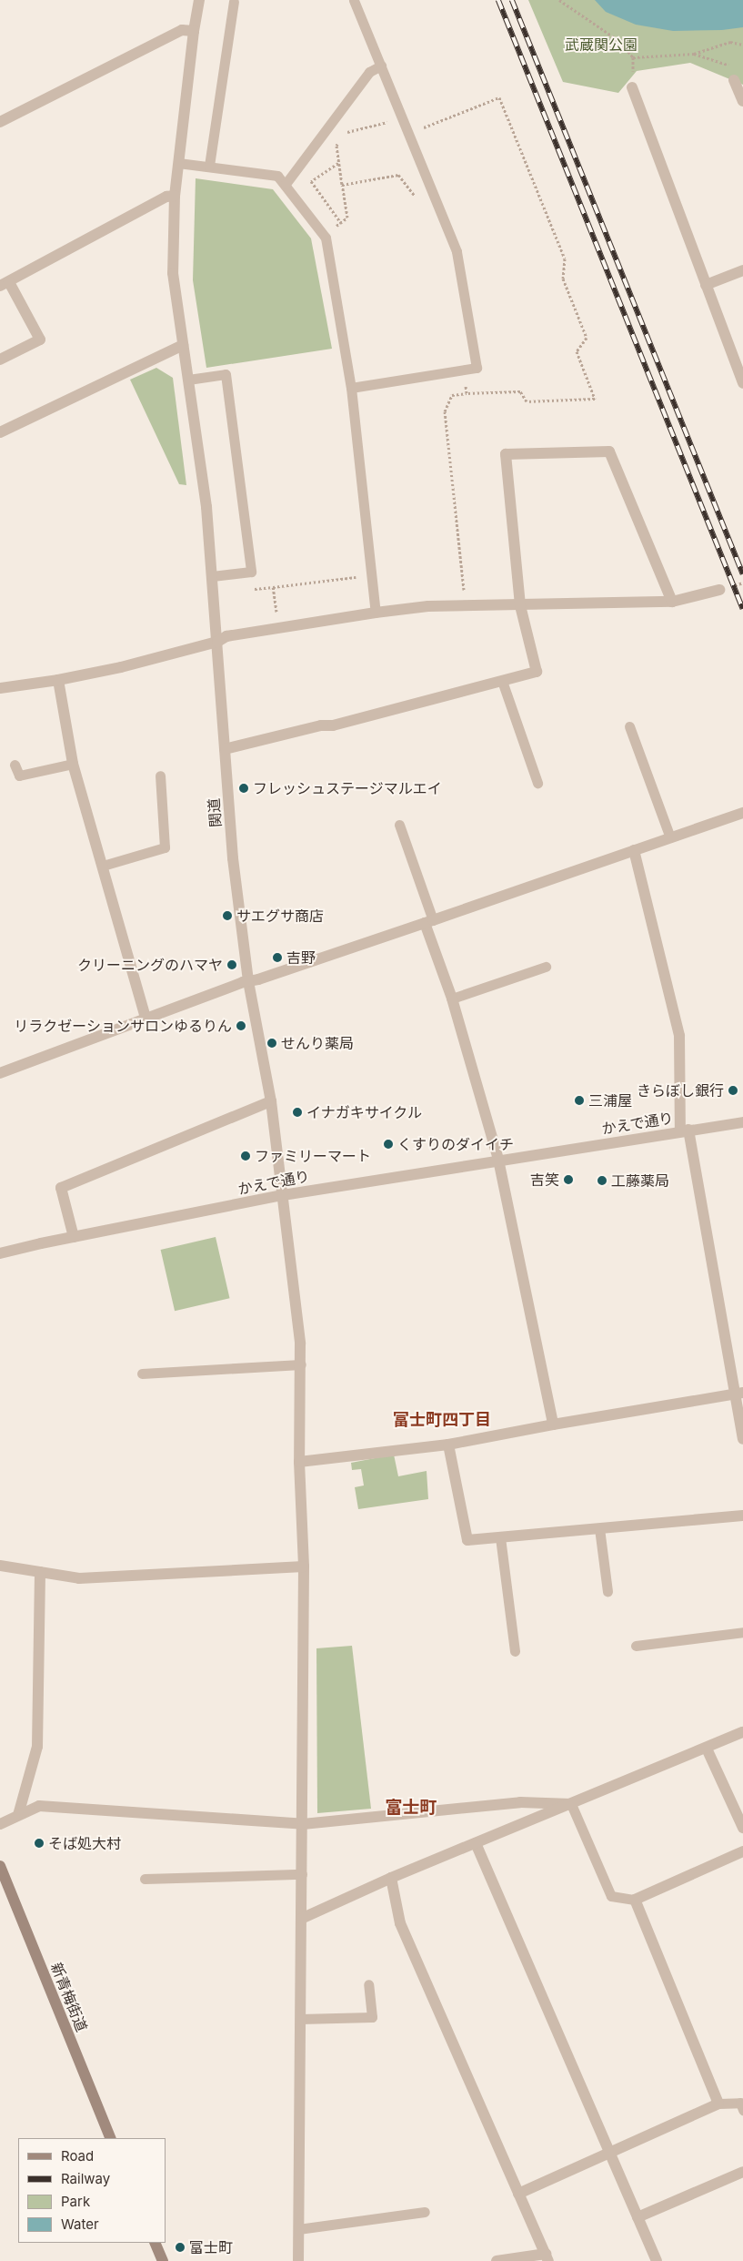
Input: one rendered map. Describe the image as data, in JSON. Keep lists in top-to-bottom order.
{
  "streets": {
    "main road": ["新青梅街道"],
    "street": ["関道", "かえで通り"]
  },
  "crossings": [
    ["関道", "かえで通り"]
  ],
  "districts": ["富士町四丁目", "富士町"],
  "parks": ["武蔵関公園"],
  "places": [
    "フレッシュステージマルエイ",
    "サエグサ商店",
    "吉野",
    "クリーニングのハマヤ",
    "リラクゼーションサロンゆるりん",
    "せんり薬局",
    "きらぼし銀行",
    "三浦屋",
    "イナガキサイクル",
    "くすりのダイイチ",
    "ファミリーマート",
    "吉笑",
    "工藤薬局",
    "そば処大村",
    "富士町"
  ],
  "legend": [
    "Road",
    "Railway",
    "Park",
    "Water"
  ]
}
